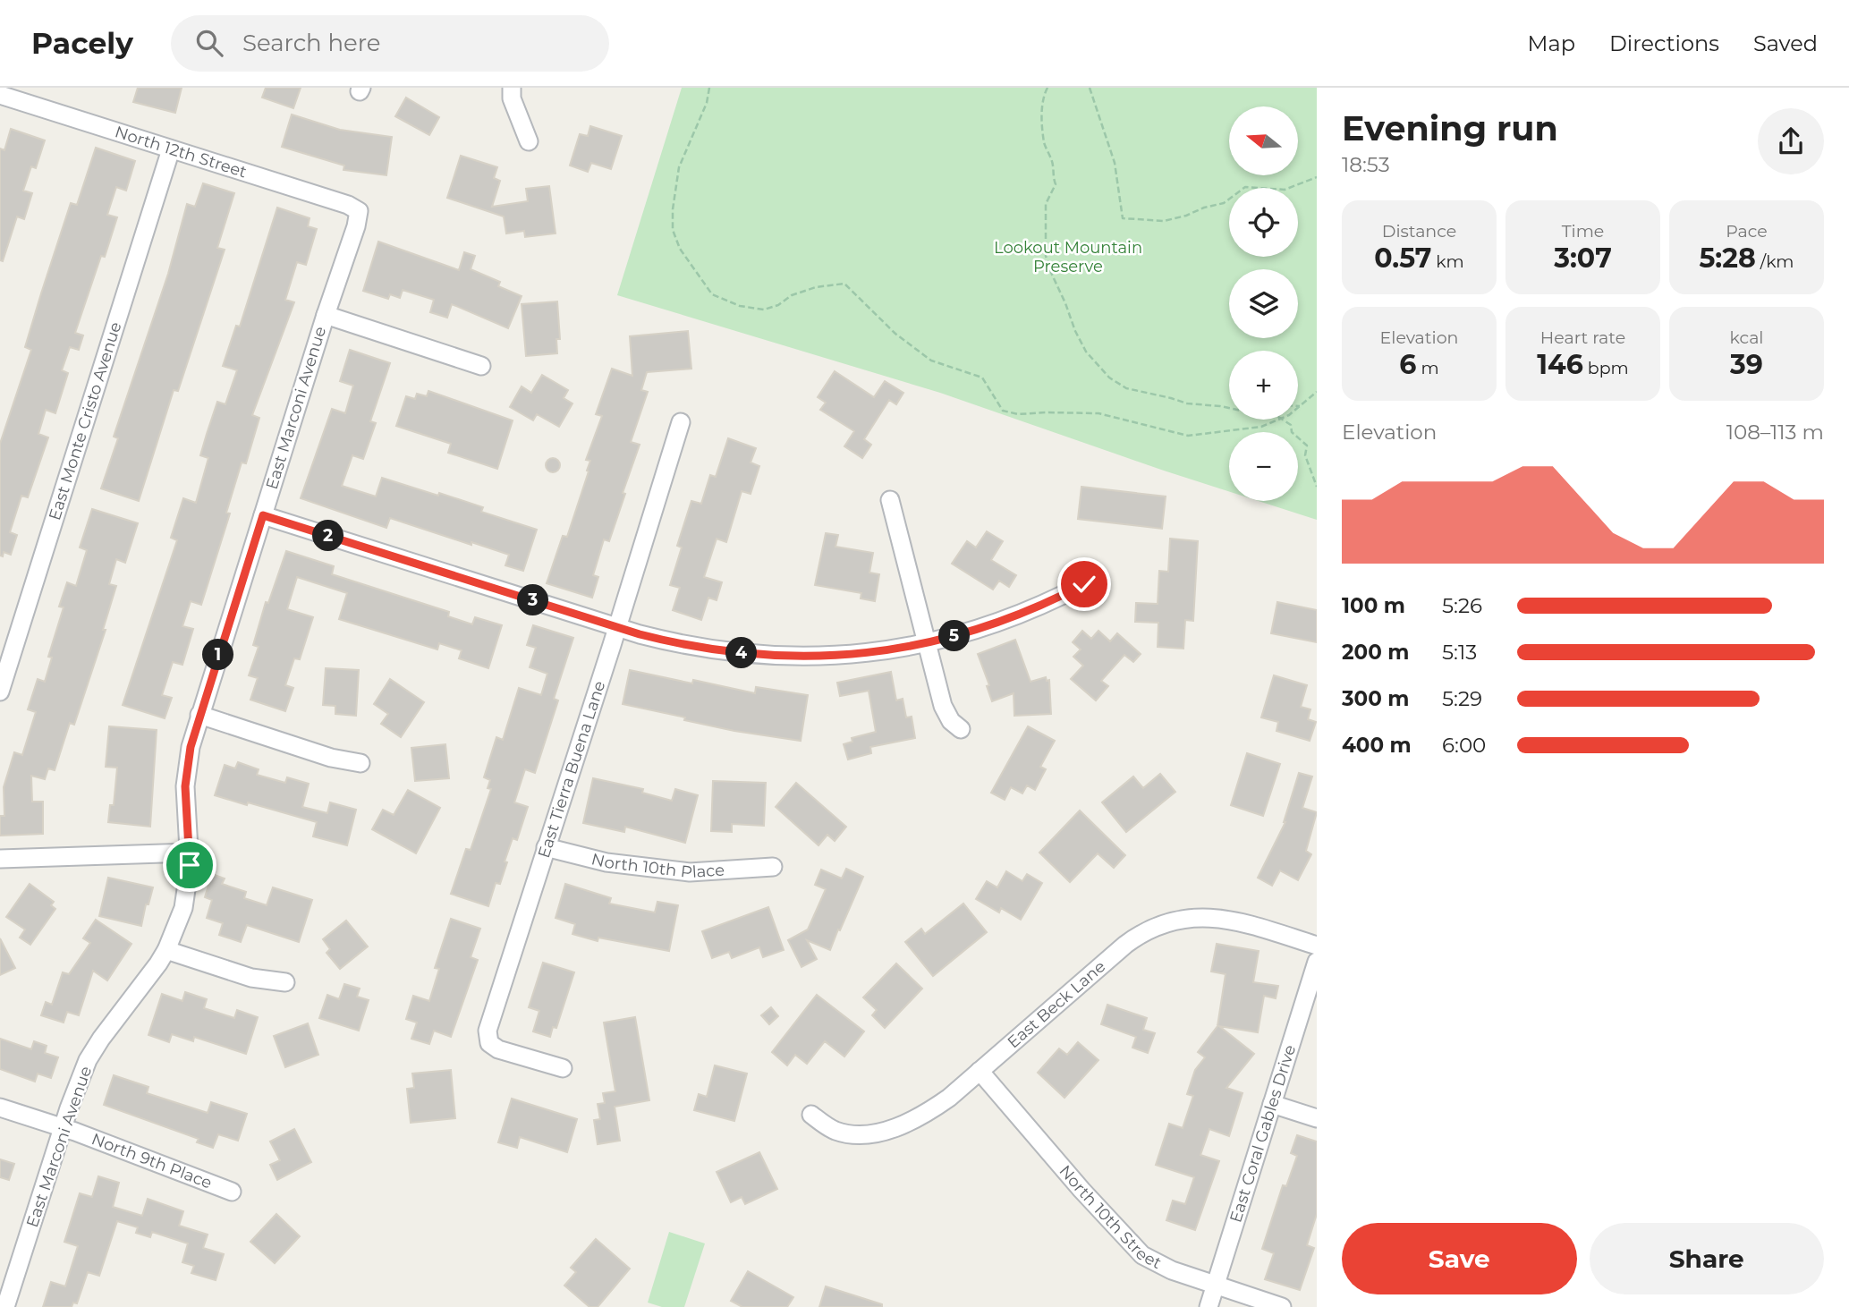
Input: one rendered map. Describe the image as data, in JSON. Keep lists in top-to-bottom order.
{
  "streets": {
    "street": [
      "North 12th Street",
      "East Marconi Avenue",
      "East Monte Cristo Avenue",
      "East Tierra Buena Lane",
      "North 10th Place",
      "East Beck Lane",
      "East Coral Gables Drive",
      "North 9th Place",
      "North 10th Street"
    ]
  },
  "crossings": [
    ["North 12th Street", "East Marconi Avenue"],
    ["North 12th Street", "East Monte Cristo Avenue"],
    ["East Marconi Avenue", "North 9th Place"],
    ["East Tierra Buena Lane", "North 10th Place"],
    ["East Beck Lane", "North 10th Street"],
    ["East Coral Gables Drive", "North 10th Street"]
  ],
  "parks": ["Lookout Mountain Preserve"],
  "north": "left",
  "page": {
    "header": "Pacely",
    "search": "Search here",
    "nav": ["Map", "Directions", "Saved"],
    "heading": ["Evening run", "18:53"],
    "map_buttons": ["+", "−"],
    "stats": [
      ["Distance", "0.57 km"],
      ["Time", "3:07"],
      ["Pace", "5:28 /km"],
      ["Elevation", "6 m"],
      ["Heart rate", "146 bpm"],
      ["kcal", "39"]
    ],
    "chart": ["Elevation", "108–113 m"],
    "pins": [
      "2",
      "3",
      "5",
      "4",
      "1"
    ],
    "list": [
      {
        "name": "100 m",
        "note": "5:26"
      },
      {
        "name": "200 m",
        "note": "5:13"
      },
      {
        "name": "300 m",
        "note": "5:29"
      },
      {
        "name": "400 m",
        "note": "6:00"
      }
    ],
    "buttons": ["Save", "Share"]
  }
}
